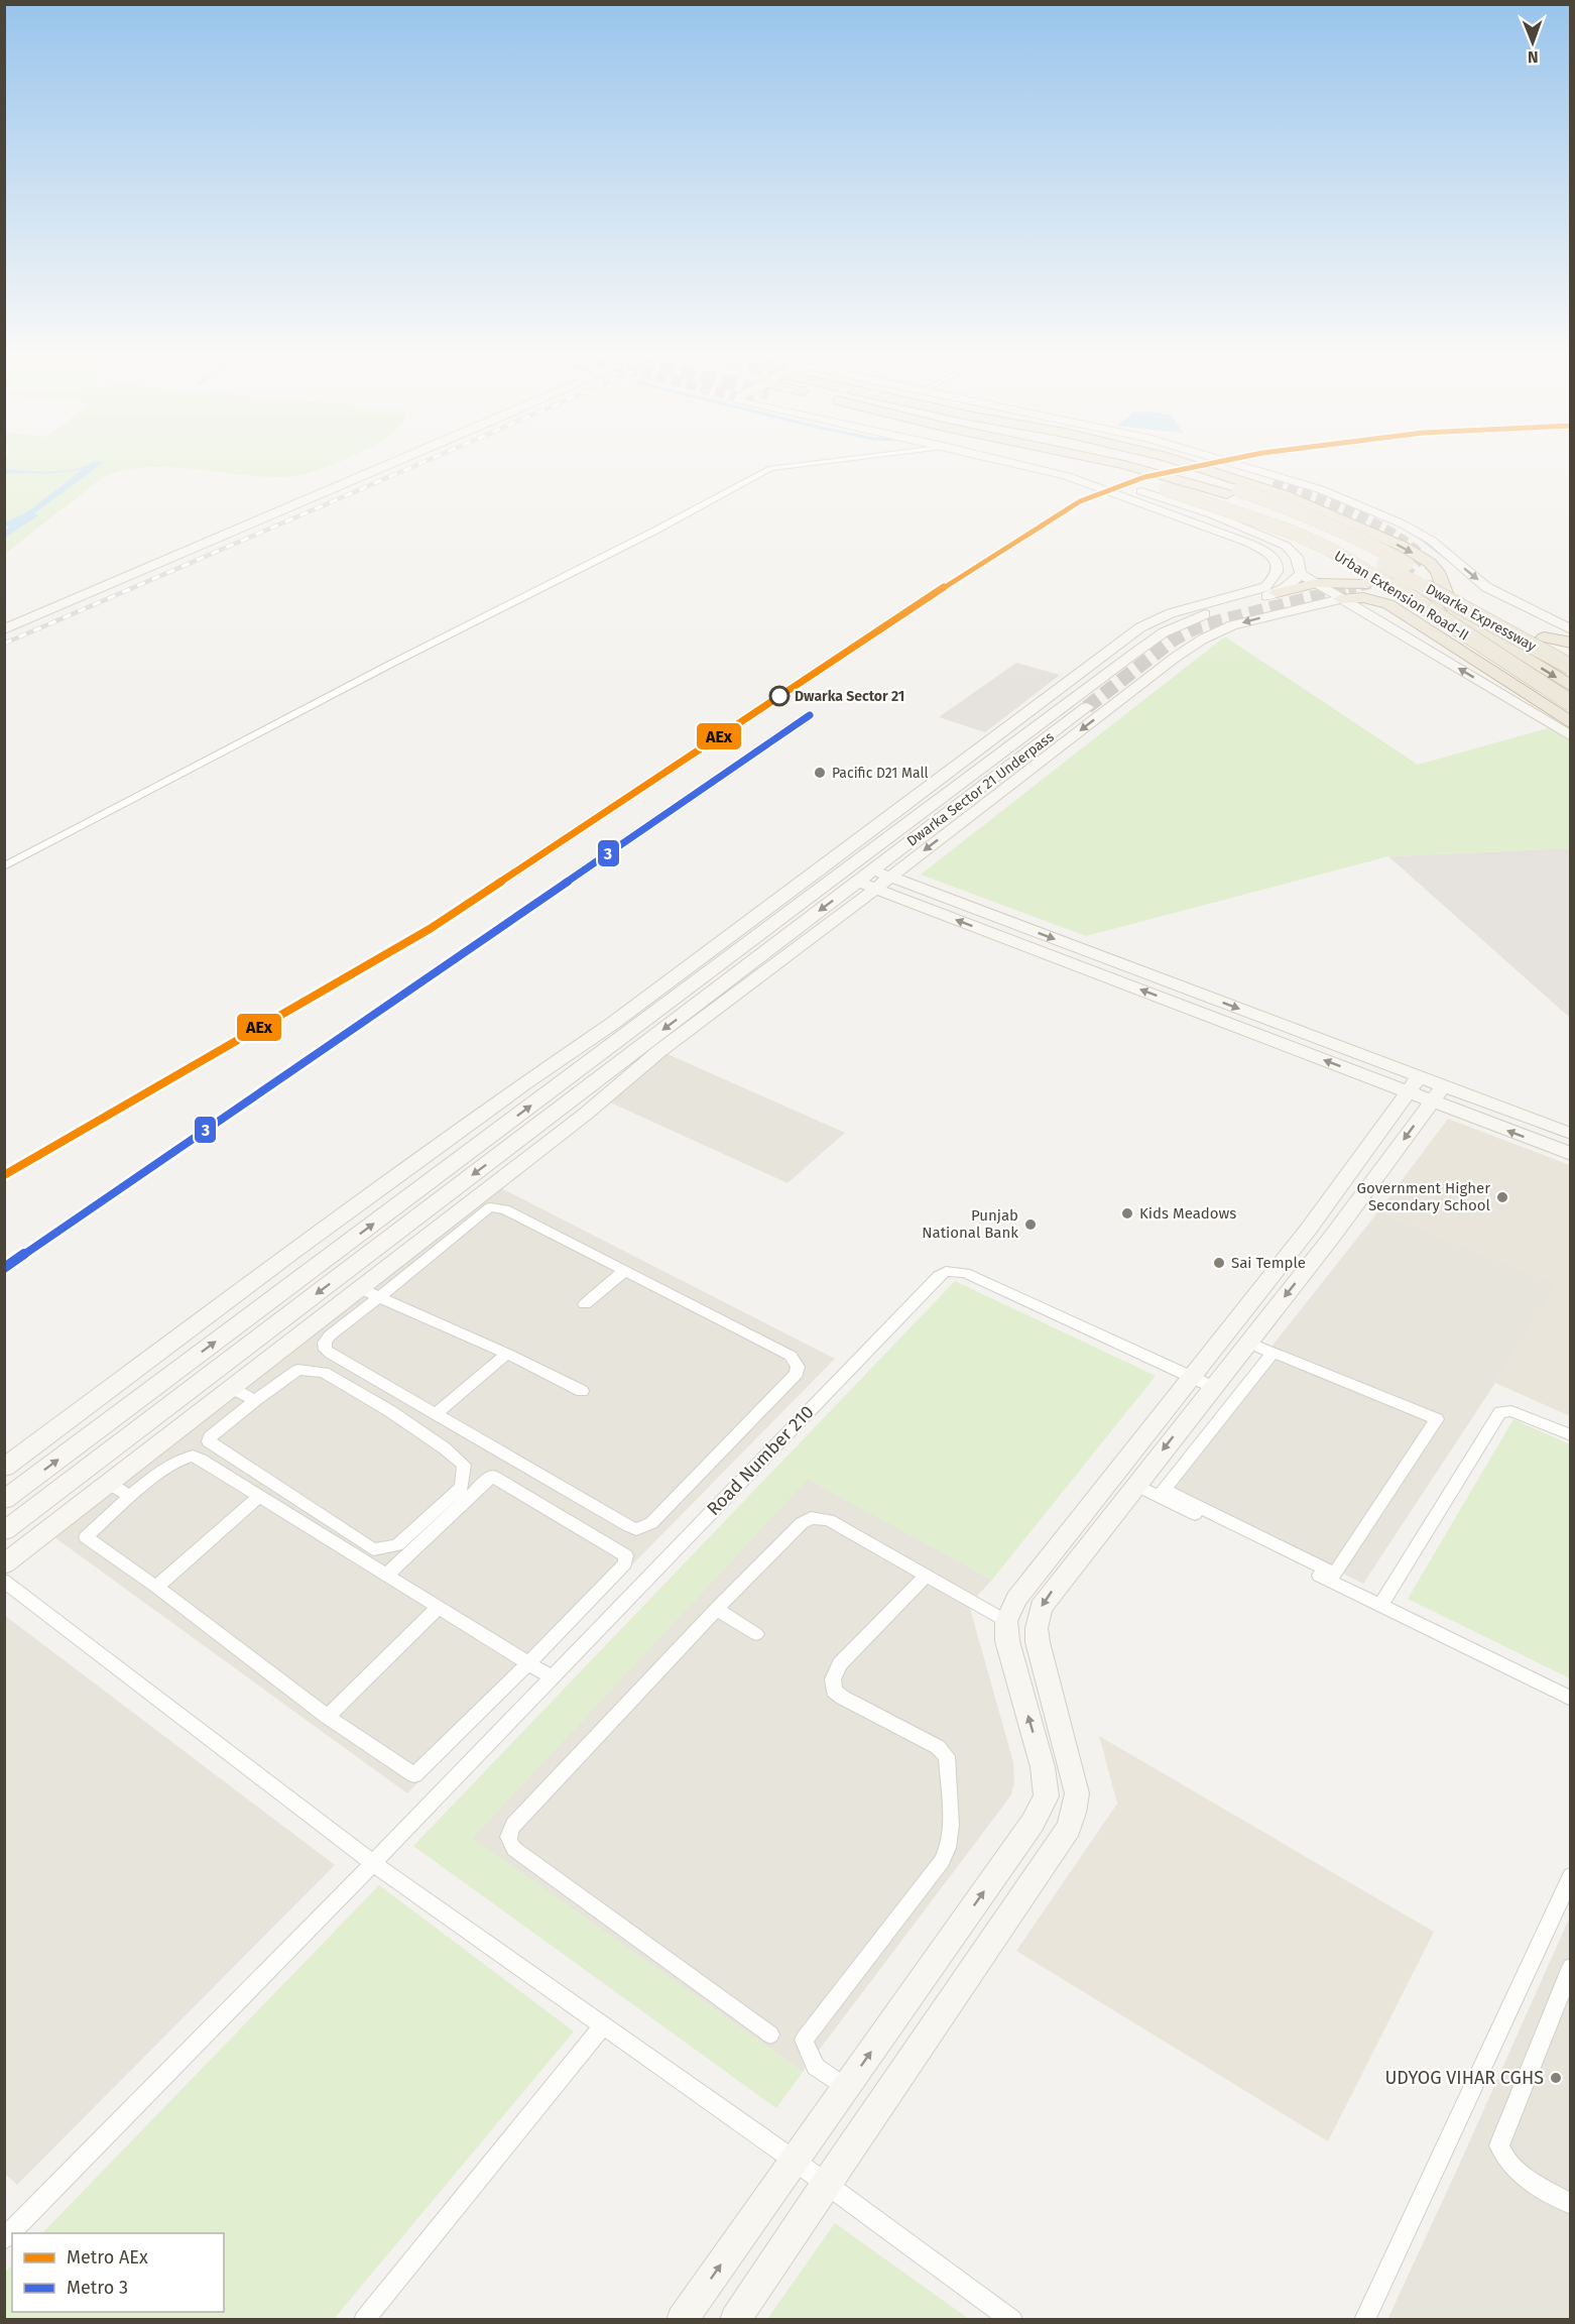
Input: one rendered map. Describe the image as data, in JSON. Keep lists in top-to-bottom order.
{
  "streets": {
    "highway": ["Urban Extension Road-II", "Dwarka Expressway"],
    "street": ["Road Number 210"]
  },
  "places": [
    "Dwarka Sector 21",
    "Pacific D21 Mall",
    "Government Higher Secondary School",
    "Kids Meadows",
    "Punjab National Bank",
    "Sai Temple",
    "UDYOG VIHAR CGHS"
  ],
  "lines": ["metro line AEx", "metro line 3"],
  "legend": ["Metro AEx", "Metro 3"],
  "north": "bottom"
}
